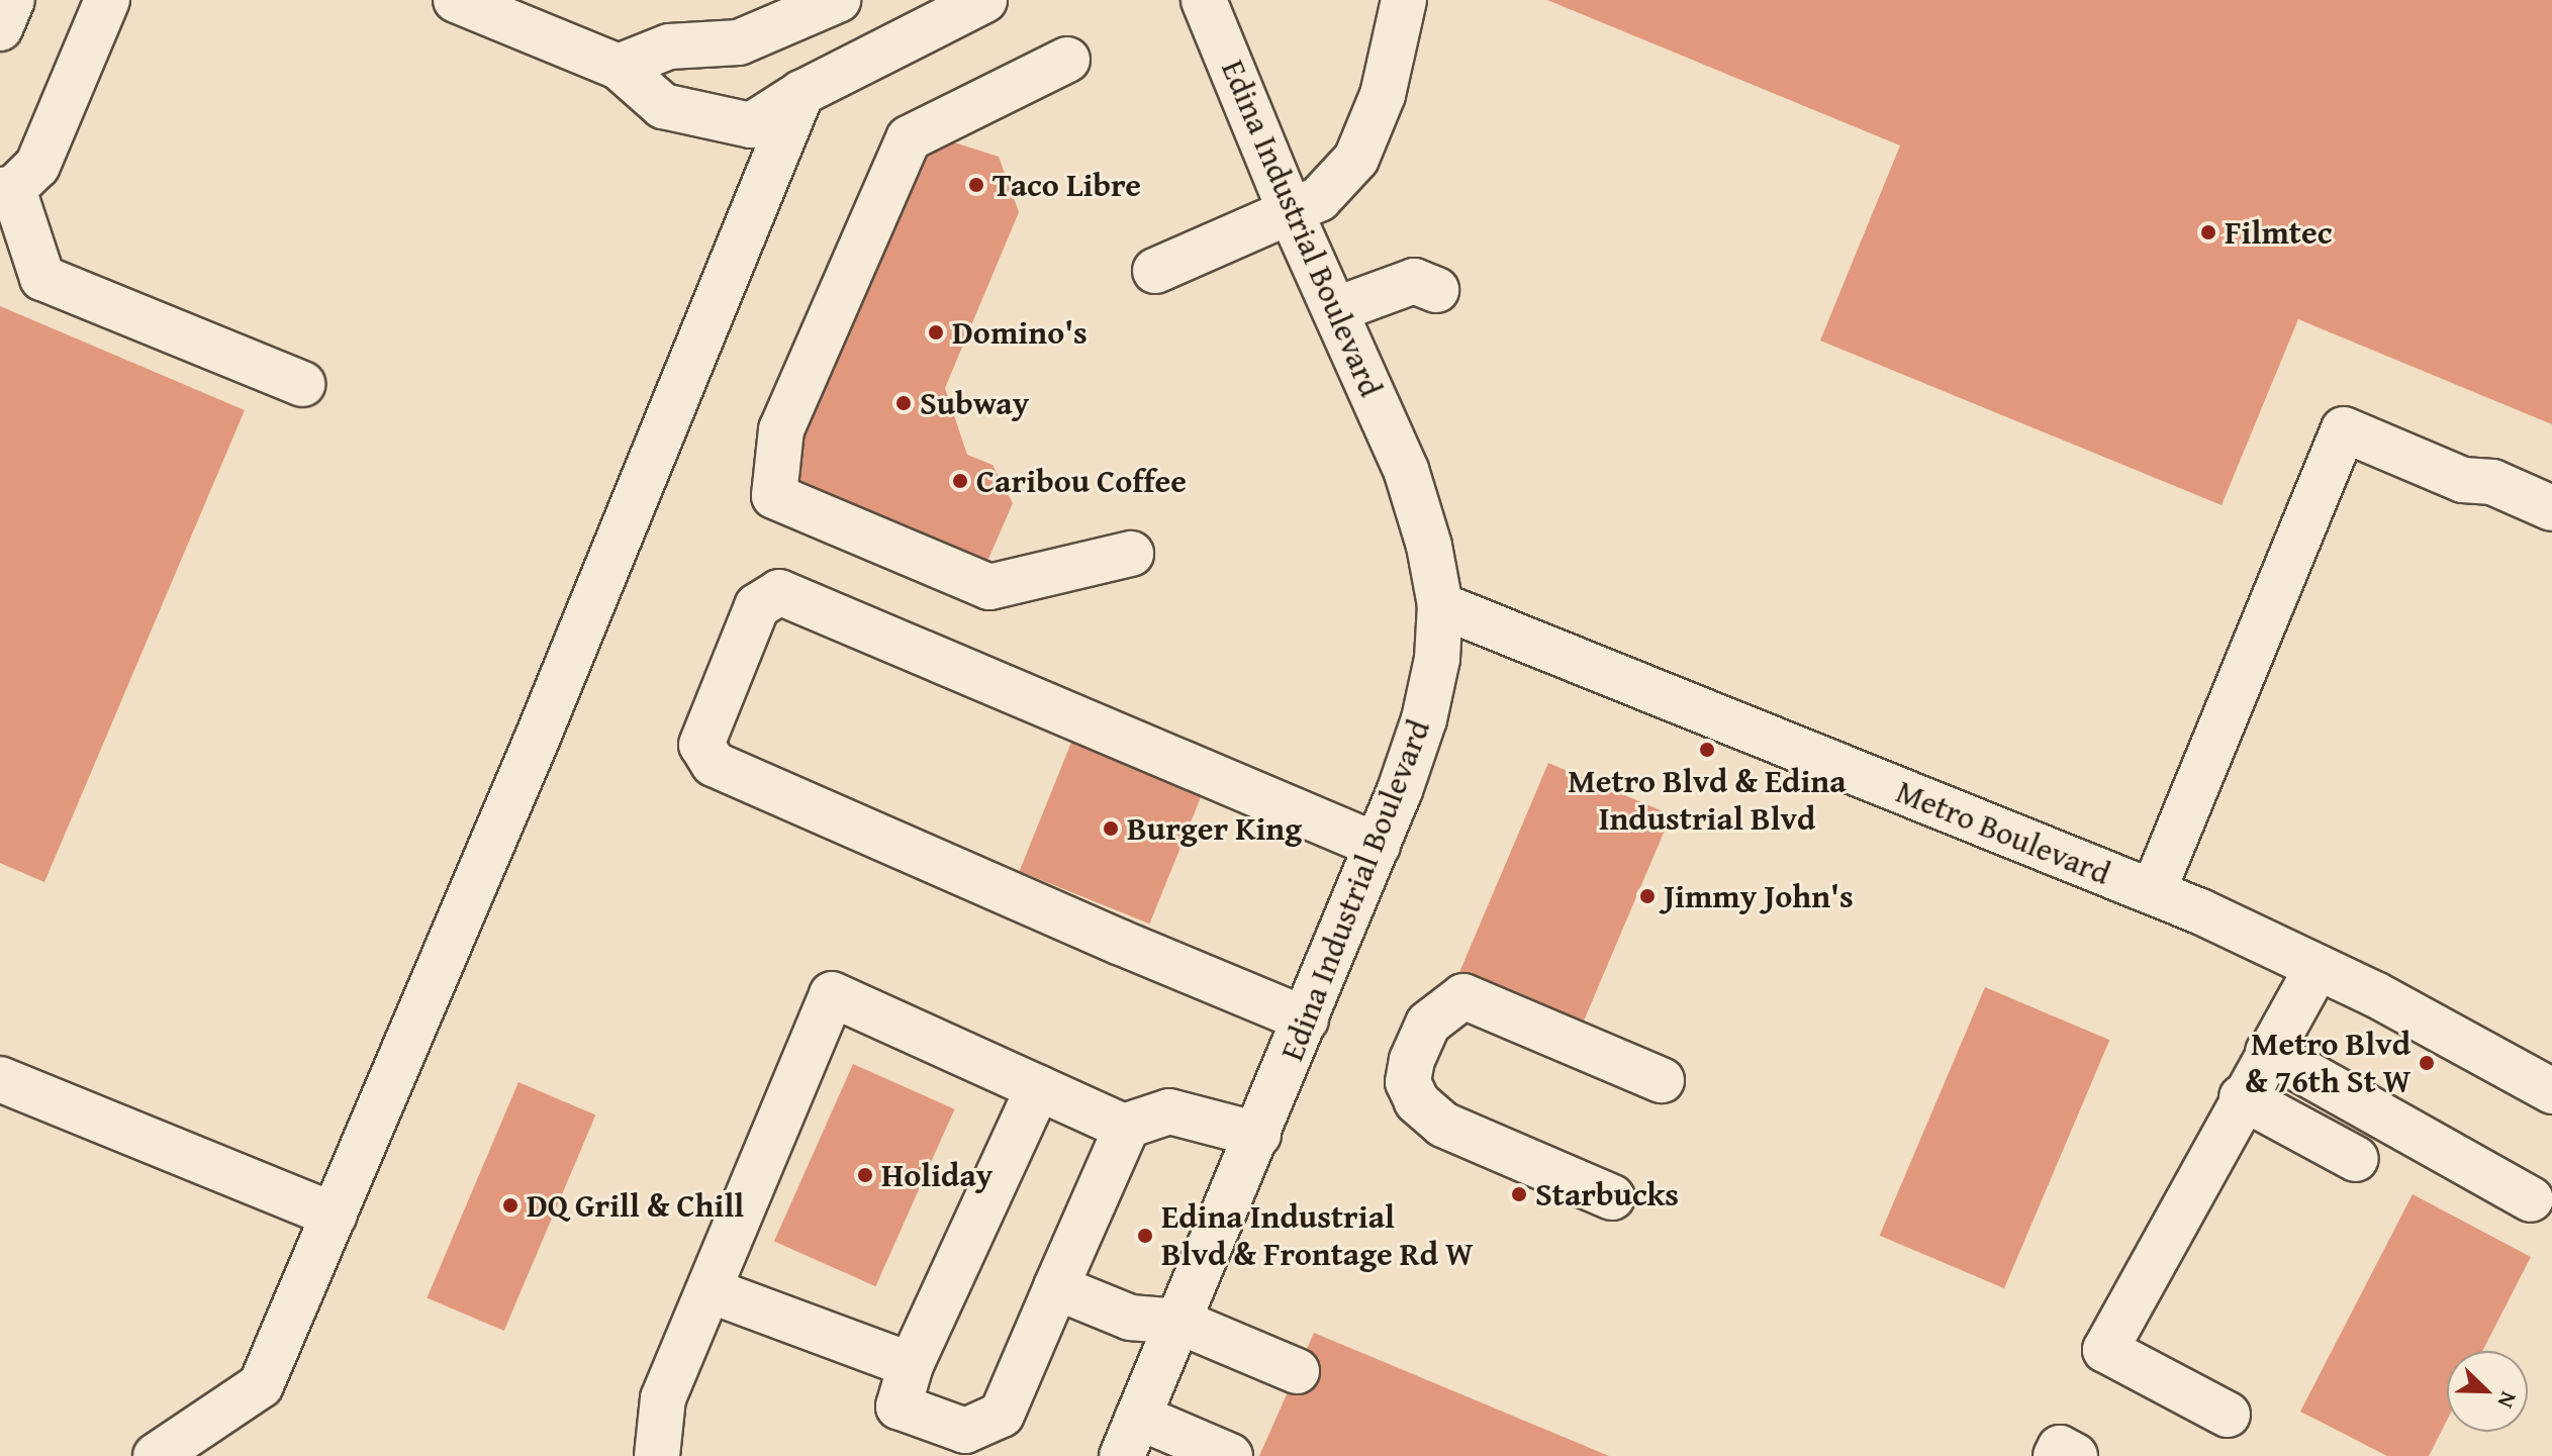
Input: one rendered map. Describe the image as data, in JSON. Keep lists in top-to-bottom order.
{
  "streets": {
    "street": ["Edina Industrial Boulevard", "Metro Boulevard"]
  },
  "crossings": [
    ["Edina Industrial Boulevard", "Metro Boulevard"]
  ],
  "places": [
    "Taco Libre",
    "Filmtec",
    "Domino's",
    "Subway",
    "Caribou Coffee",
    "Metro Blvd & Edina Industrial Blvd",
    "Burger King",
    "Jimmy John's",
    "Metro Blvd & 76th St W",
    "Holiday",
    "Starbucks",
    "DQ Grill & Chill",
    "Edina Industrial Blvd & Frontage Rd W"
  ],
  "north": "bottom right"
}
